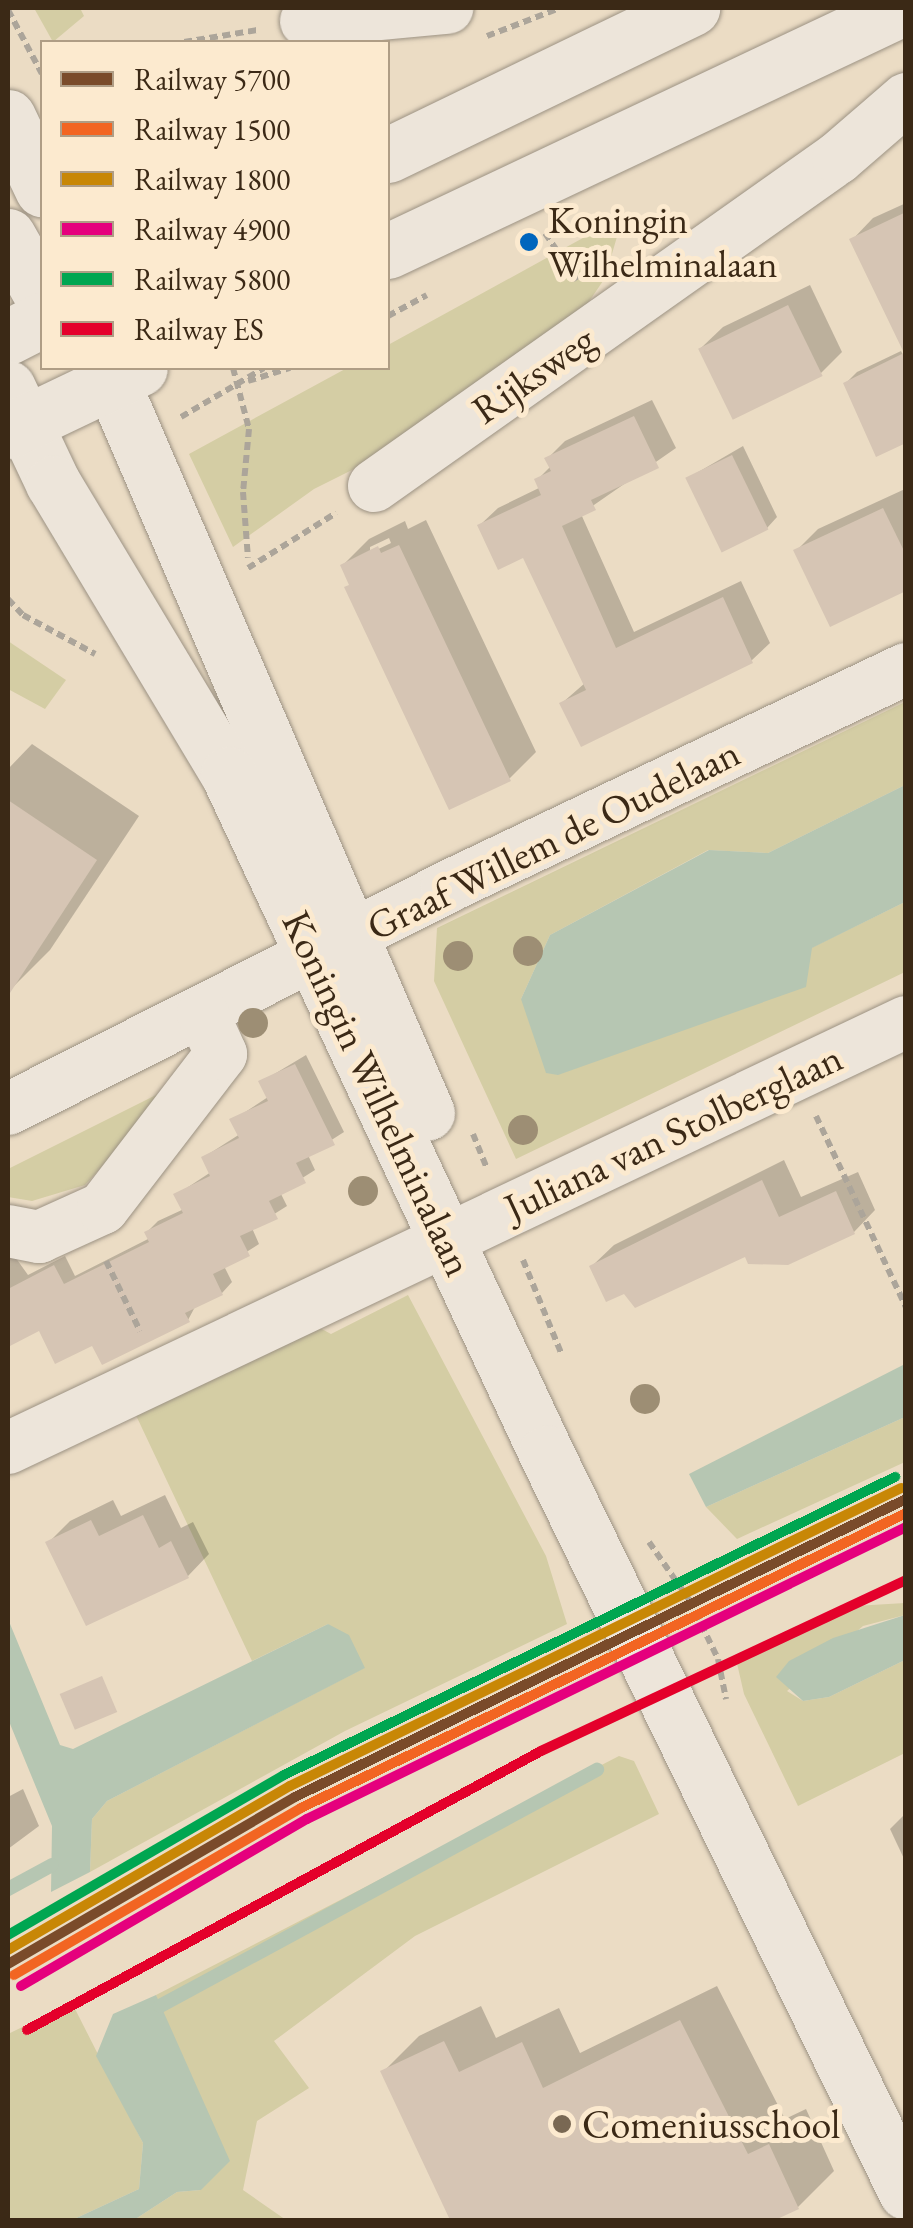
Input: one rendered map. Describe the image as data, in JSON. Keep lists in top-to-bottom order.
{
  "streets": {
    "main road": ["Koningin Wilhelminalaan"],
    "street": ["Rijksweg", "Graaf Willem de Oudelaan", "Juliana van Stolberglaan"]
  },
  "crossings": [
    ["Graaf Willem de Oudelaan", "Koningin Wilhelminalaan"],
    ["Koningin Wilhelminalaan", "Juliana van Stolberglaan"]
  ],
  "places": ["Koningin Wilhelminalaan", "Comeniusschool"],
  "lines": [
    "rail line 5800",
    "rail line 1800",
    "rail line 5700",
    "rail line 1500",
    "rail line 4900",
    "rail line ES"
  ],
  "legend": [
    "Railway 5700",
    "Railway 1500",
    "Railway 1800",
    "Railway 4900",
    "Railway 5800",
    "Railway ES"
  ]
}
